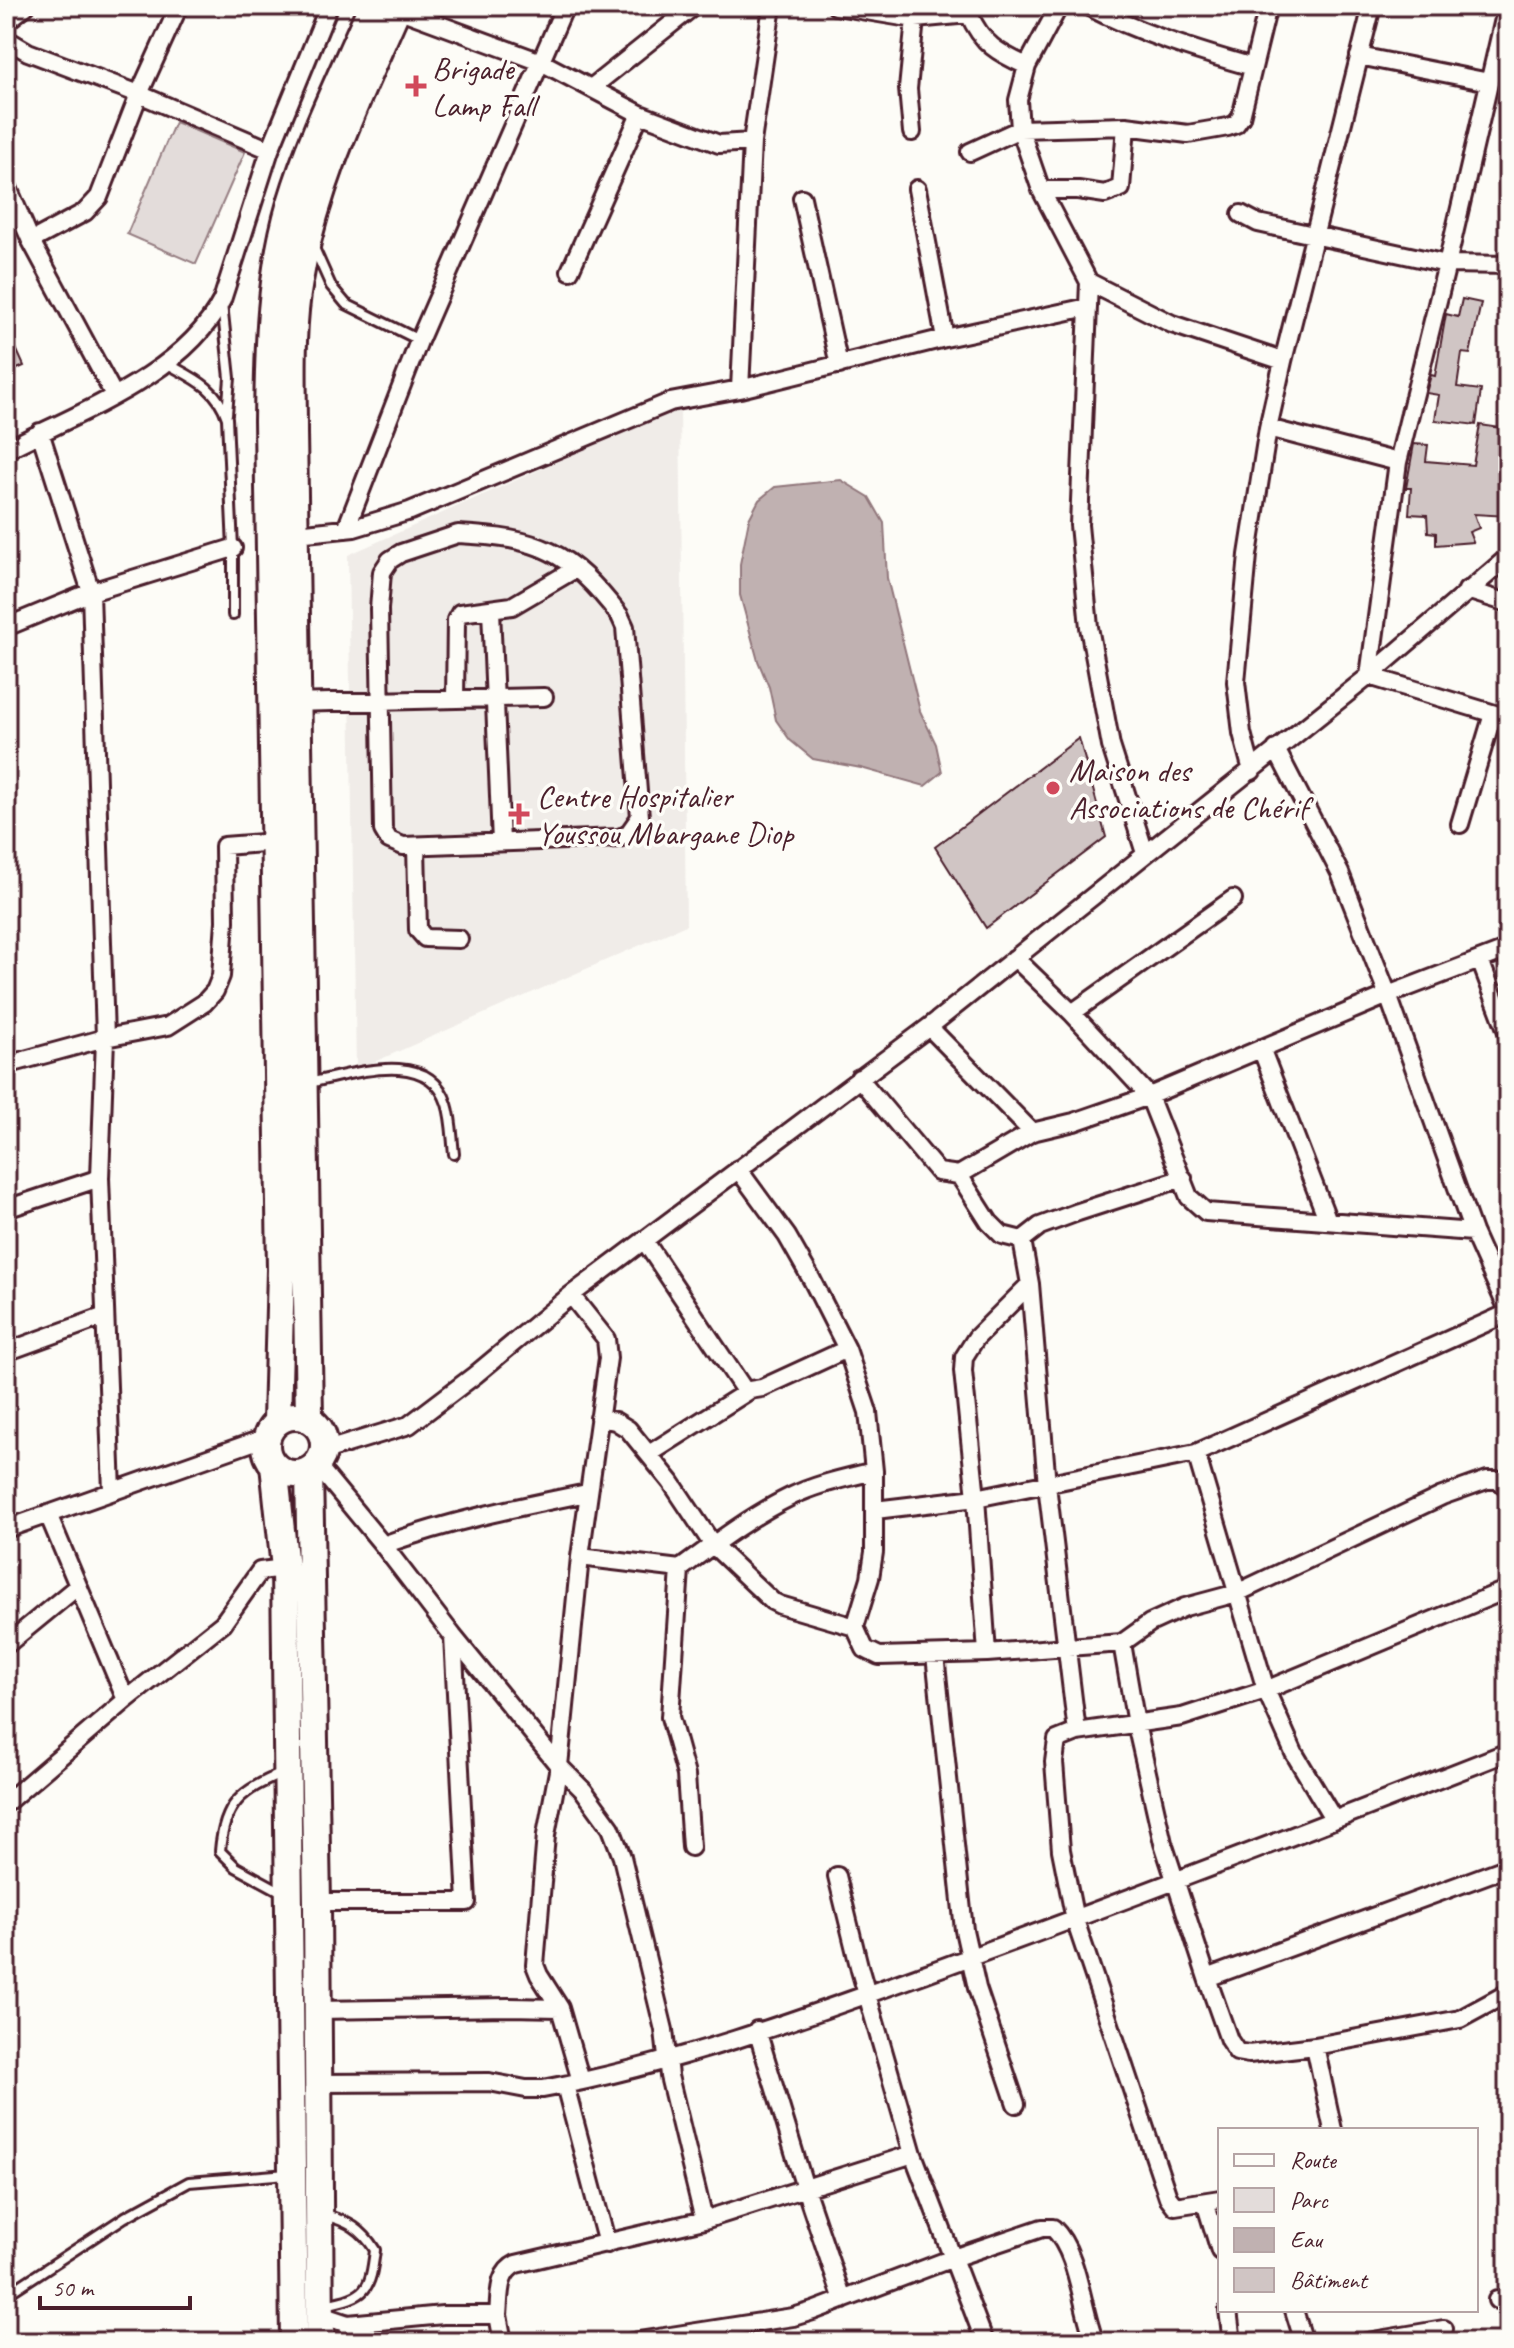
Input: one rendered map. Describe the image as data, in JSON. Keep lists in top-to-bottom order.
{
  "places": {
    "health": ["Brigade Lamp Fall", "Centre Hospitalier Youssou Mbargane Diop"],
    "other": ["Maison des Associations de Chérif"]
  },
  "legend": [
    "Route",
    "Parc",
    "Eau",
    "Bâtiment"
  ],
  "scale_bar": "50 m"
}
